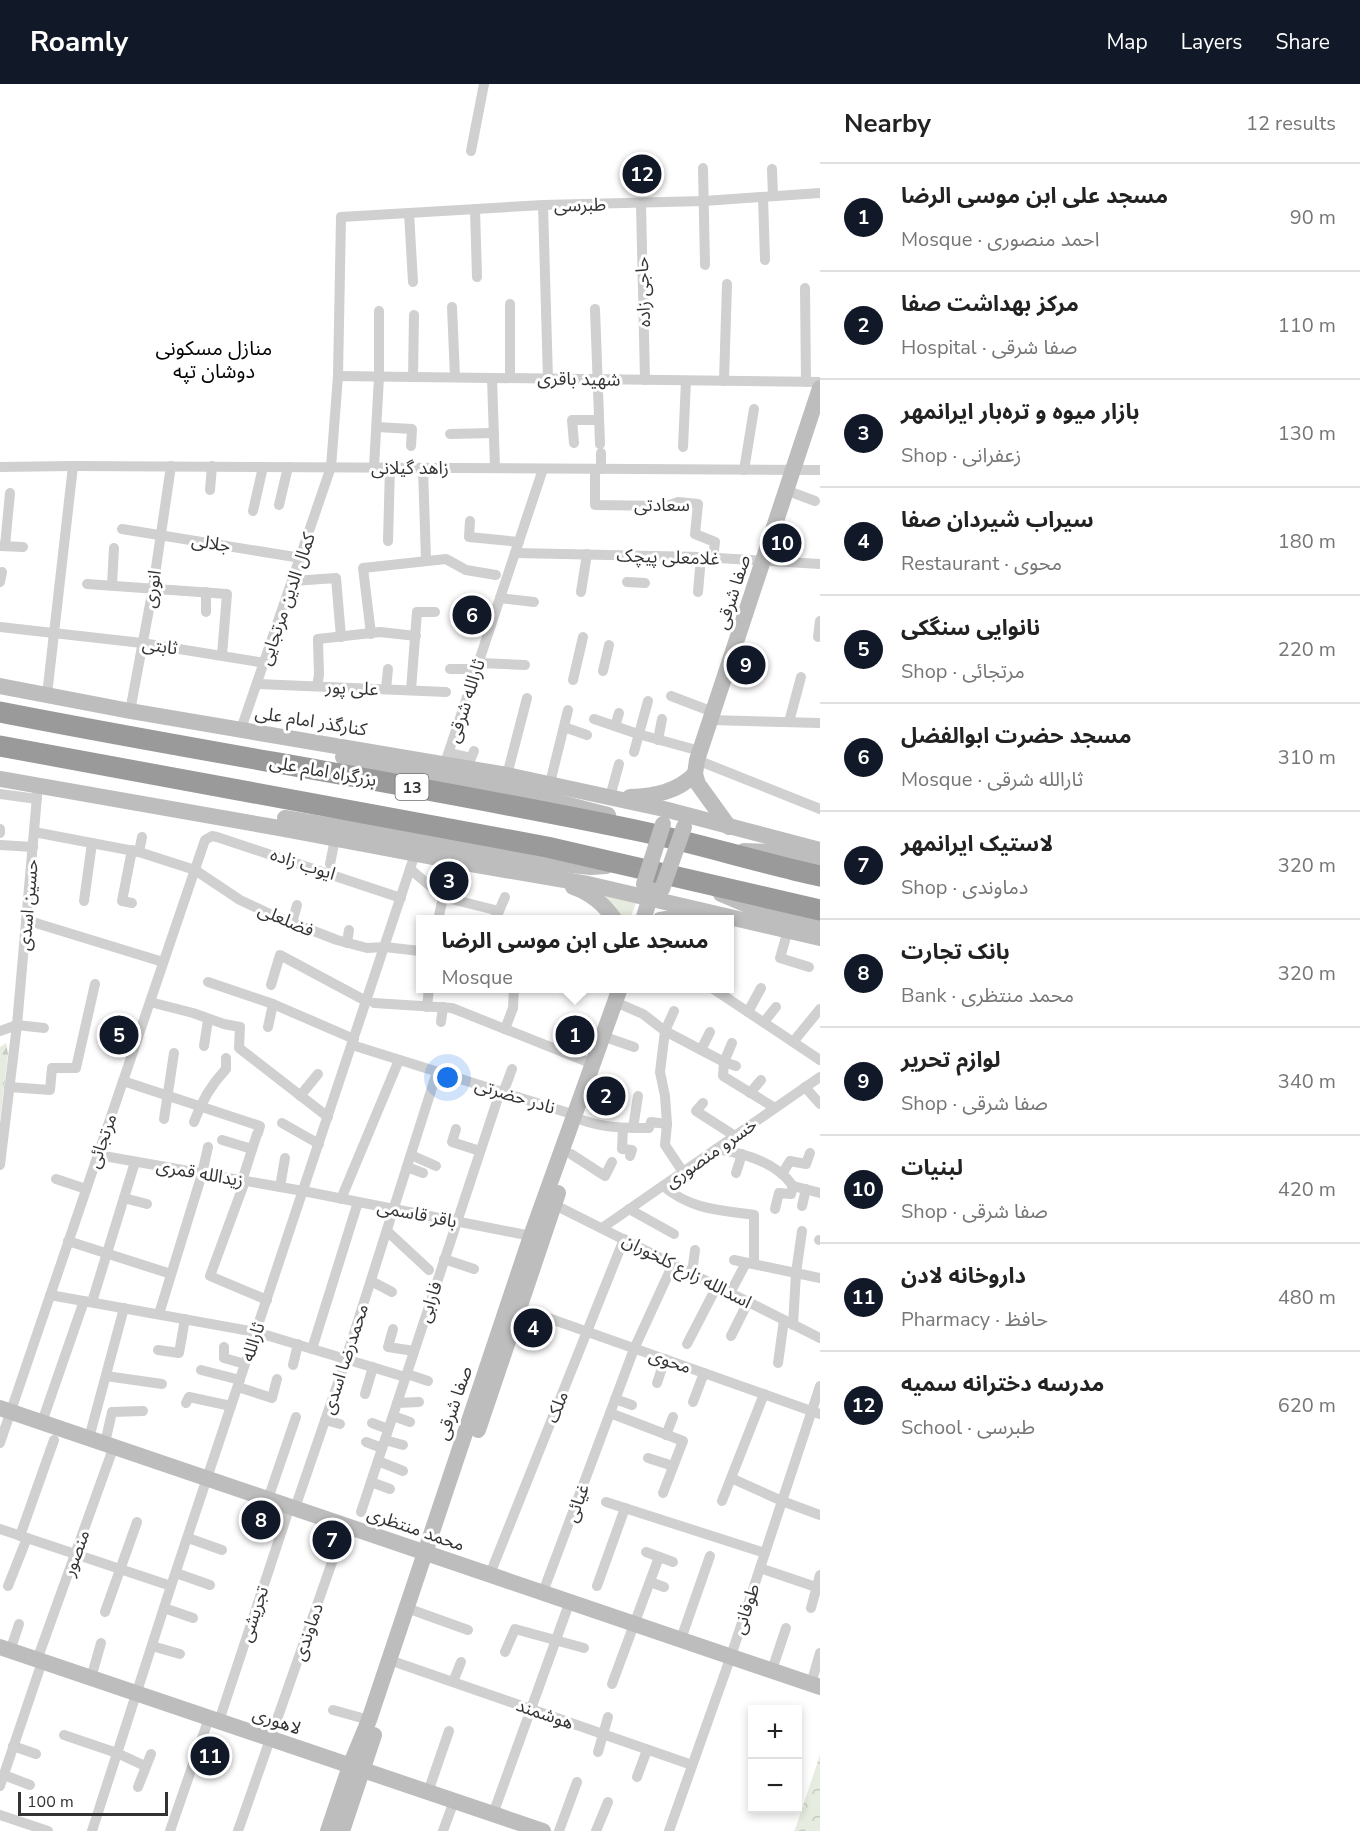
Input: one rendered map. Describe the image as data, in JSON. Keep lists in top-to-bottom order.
{
  "streets": {
    "highway": ["بزرگراه امام علی", "13"],
    "main road": [
      "صفا شرقی",
      "کنارگذر امام علی",
      "محمد منتظری",
      "لاهوری"
    ],
    "street": [
      "طبرسی",
      "حاجی زاده",
      "شهید باقری",
      "زاهد گیلانی",
      "سعادتی",
      "جلالی",
      "غلامعلی پیچک",
      "انوری",
      "کمال الدین مرتجایی",
      "ثابتی",
      "علی پور",
      "ثارالله شرقی",
      "ایوب زاده",
      "حسین اسدی",
      "فضلعلی",
      "نادر حضرتی",
      "مرتجائی",
      "خسرو منصوری",
      "زیدالله قمری",
      "باقر قاسمی",
      "اسدالله زارع کلخوران",
      "فارابی",
      "ثارالله",
      "محمدرضا اسدی",
      "محوی",
      "ملک",
      "غیائی",
      "منصور",
      "طوفانی",
      "تجریشی",
      "دماوندی",
      "هوشمند"
    ]
  },
  "crossings": [
    ["طبرسی", "حاجی زاده"],
    ["طبرسی", "کمال الدین مرتجایی"],
    ["حاجی زاده", "شهید باقری"],
    ["شهید باقری", "صفا شرقی"],
    ["شهید باقری", "کمال الدین مرتجایی"],
    ["زاهد گیلانی", "سعادتی"],
    ["زاهد گیلانی", "انوری"],
    ["زاهد گیلانی", "صفا شرقی"],
    ["زاهد گیلانی", "کمال الدین مرتجایی"],
    ["زاهد گیلانی", "ثارالله شرقی"],
    ["سعادتی", "غلامعلی پیچک"],
    ["جلالی", "انوری"],
    ["جلالی", "کمال الدین مرتجایی"],
    ["غلامعلی پیچک", "صفا شرقی"],
    ["غلامعلی پیچک", "ثارالله شرقی"],
    ["انوری", "ثابتی"],
    ["انوری", "کنارگذر امام علی"],
    ["صفا شرقی", "کنارگذر امام علی"],
    ["صفا شرقی", "نادر حضرتی"],
    ["صفا شرقی", "باقر قاسمی"],
    ["صفا شرقی", "اسدالله زارع کلخوران"],
    ["صفا شرقی", "محوی"],
    ["صفا شرقی", "محمد منتظری"],
    ["صفا شرقی", "هوشمند"],
    ["صفا شرقی", "لاهوری"],
    ["کمال الدین مرتجایی", "ثابتی"],
    ["کمال الدین مرتجایی", "علی پور"],
    ["کمال الدین مرتجایی", "کنارگذر امام علی"],
    ["ثارالله شرقی", "کنارگذر امام علی"],
    ["ایوب زاده", "مرتجائی"],
    ["ایوب زاده", "ثارالله"],
    ["حسین اسدی", "فضلعلی"],
    ["فضلعلی", "مرتجائی"],
    ["فضلعلی", "ثارالله"],
    ["نادر حضرتی", "فارابی"],
    ["نادر حضرتی", "ثارالله"],
    ["نادر حضرتی", "محمدرضا اسدی"],
    ["مرتجائی", "زیدالله قمری"],
    ["مرتجائی", "محمد منتظری"],
    ["خسرو منصوری", "اسدالله زارع کلخوران"],
    ["زیدالله قمری", "باقر قاسمی"],
    ["زیدالله قمری", "ثارالله"],
    ["باقر قاسمی", "فارابی"],
    ["باقر قاسمی", "ثارالله"],
    ["باقر قاسمی", "محمدرضا اسدی"],
    ["اسدالله زارع کلخوران", "ملک"],
    ["اسدالله زارع کلخوران", "غیائی"],
    ["ثارالله", "محمد منتظری"],
    ["ثارالله", "لاهوری"],
    ["محمدرضا اسدی", "محمد منتظری"],
    ["محمدرضا اسدی", "تجریشی"],
    ["محوی", "ملک"],
    ["محوی", "غیائی"],
    ["محوی", "طوفانی"],
    ["ملک", "محمد منتظری"],
    ["غیائی", "محمد منتظری"],
    ["محمد منتظری", "منصور"],
    ["محمد منتظری", "طوفانی"],
    ["محمد منتظری", "تجریشی"],
    ["محمد منتظری", "دماوندی"],
    ["منصور", "لاهوری"],
    ["طوفانی", "هوشمند"],
    ["تجریشی", "لاهوری"],
    ["دماوندی", "لاهوری"]
  ],
  "districts": ["منازل مسکونی دوشان تپه"],
  "scale_bar": "100 m",
  "page": {
    "header": "Roamly",
    "nav": ["Map", "Layers", "Share"],
    "heading": ["Nearby", "12 results"],
    "pins": [
      "12",
      "10",
      "6",
      "9",
      "3",
      "1",
      "5",
      "2",
      "4",
      "8",
      "7",
      "11"
    ],
    "list": [
      {
        "mark": "1",
        "name": "مسجد علی ابن موسی الرضا",
        "note": "Mosque · احمد منصوری",
        "value": "90 m"
      },
      {
        "mark": "2",
        "name": "مرکز بهداشت صفا",
        "note": "Hospital · صفا شرقی",
        "value": "110 m"
      },
      {
        "mark": "3",
        "name": "بازار میوه و تره‌بار ایرانمهر",
        "note": "Shop · زعفرانی",
        "value": "130 m"
      },
      {
        "mark": "4",
        "name": "سیراب شیردان صفا",
        "note": "Restaurant · محوی",
        "value": "180 m"
      },
      {
        "mark": "5",
        "name": "نانوایی سنگکی",
        "note": "Shop · مرتجائی",
        "value": "220 m"
      },
      {
        "mark": "6",
        "name": "مسجد حضرت ابوالفضل",
        "note": "Mosque · ثارالله شرقی",
        "value": "310 m"
      },
      {
        "mark": "7",
        "name": "لاستیک ایرانمهر",
        "note": "Shop · دماوندی",
        "value": "320 m"
      },
      {
        "mark": "8",
        "name": "بانک تجارت",
        "note": "Bank · محمد منتظری",
        "value": "320 m"
      },
      {
        "mark": "9",
        "name": "لوازم تحریر",
        "note": "Shop · صفا شرقی",
        "value": "340 m"
      },
      {
        "mark": "10",
        "name": "لبنیات",
        "note": "Shop · صفا شرقی",
        "value": "420 m"
      },
      {
        "mark": "11",
        "name": "داروخانه لادن",
        "note": "Pharmacy · حافظ",
        "value": "480 m"
      },
      {
        "mark": "12",
        "name": "مدرسه دخترانه سمیه",
        "note": "School · طبرسی",
        "value": "620 m"
      }
    ],
    "popup": ["مسجد علی ابن موسی الرضا", "Mosque"],
    "map_buttons": ["+", "−"],
    "scale": "100 m"
  }
}
